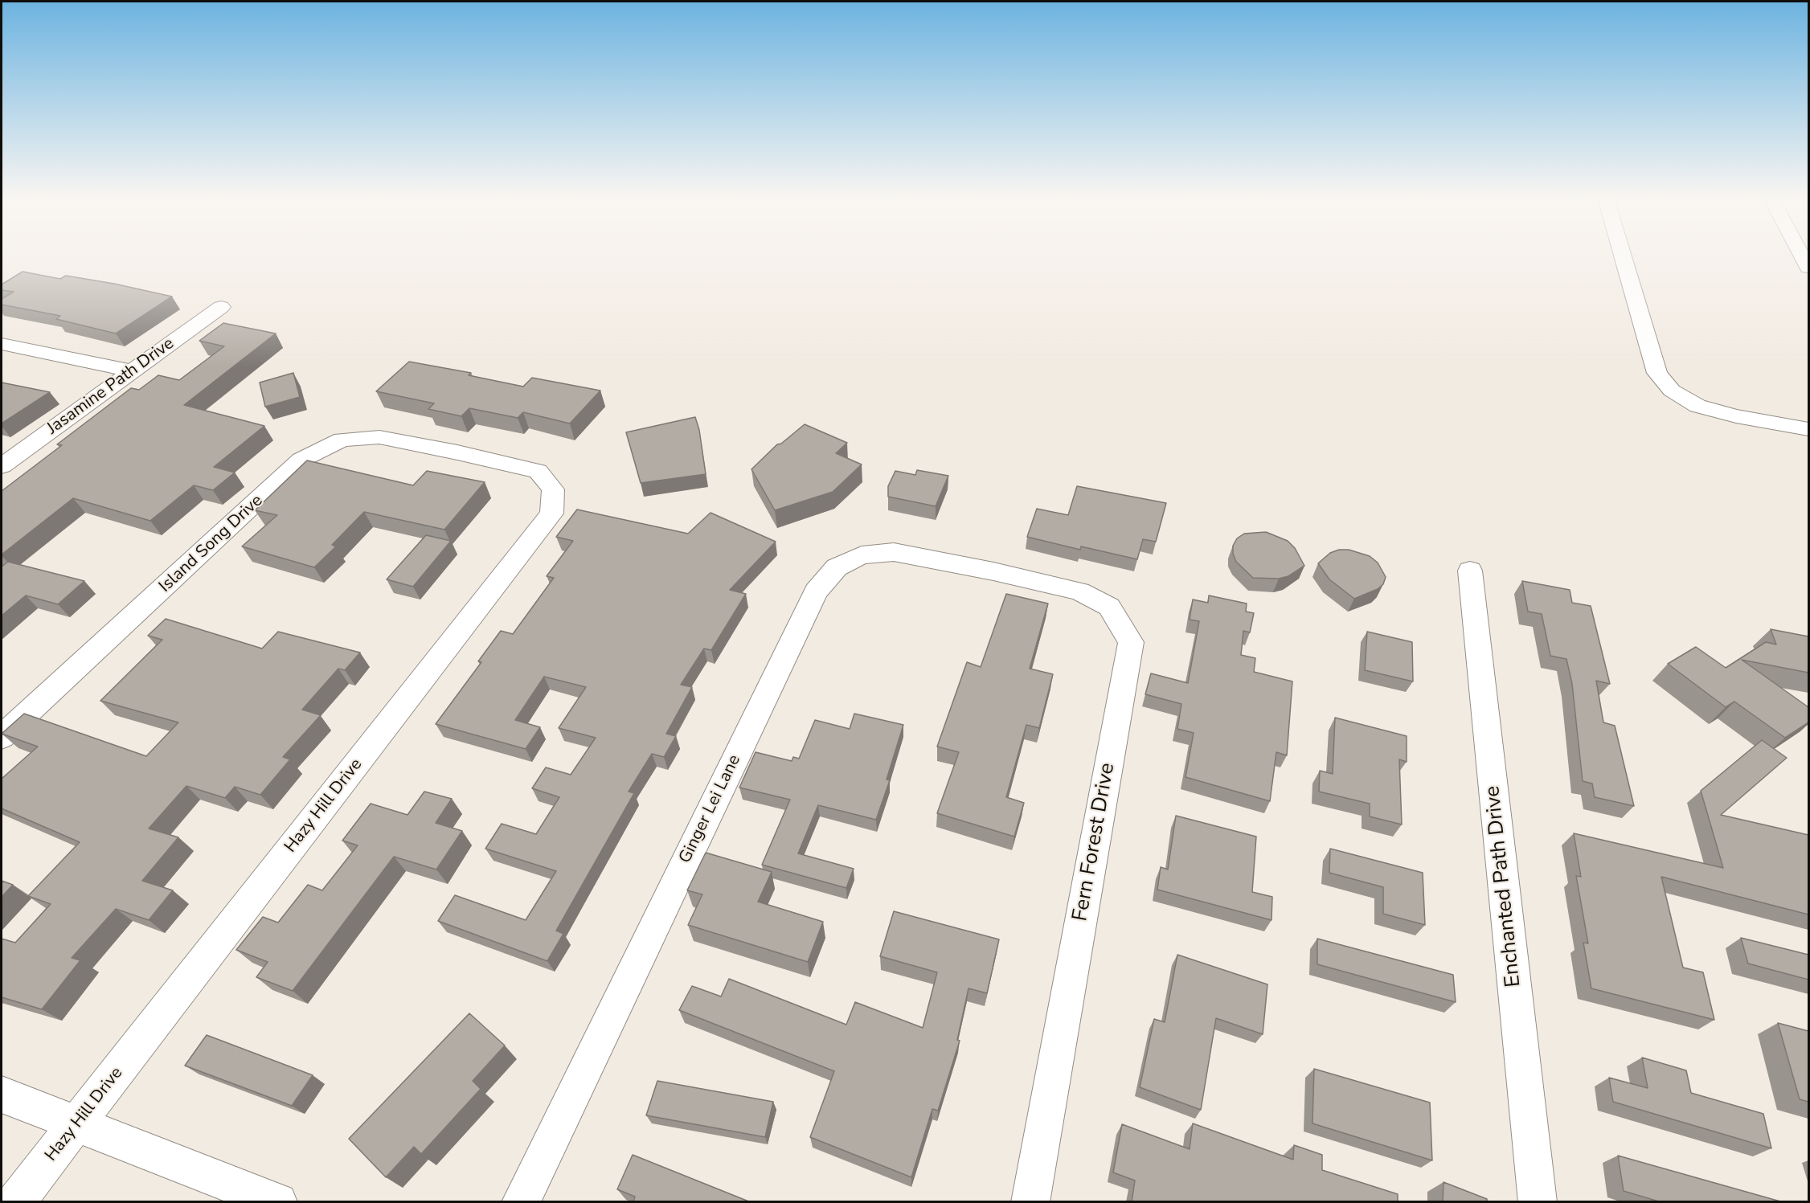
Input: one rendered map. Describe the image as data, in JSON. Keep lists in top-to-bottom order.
{
  "streets": {
    "street": [
      "Jasamine Path Drive",
      "Island Song Drive",
      "Hazy Hill Drive",
      "Ginger Lei Lane",
      "Fern Forest Drive",
      "Enchanted Path Drive"
    ]
  },
  "crossings": [
    ["Island Song Drive", "Hazy Hill Drive"],
    ["Ginger Lei Lane", "Fern Forest Drive"]
  ]
}
